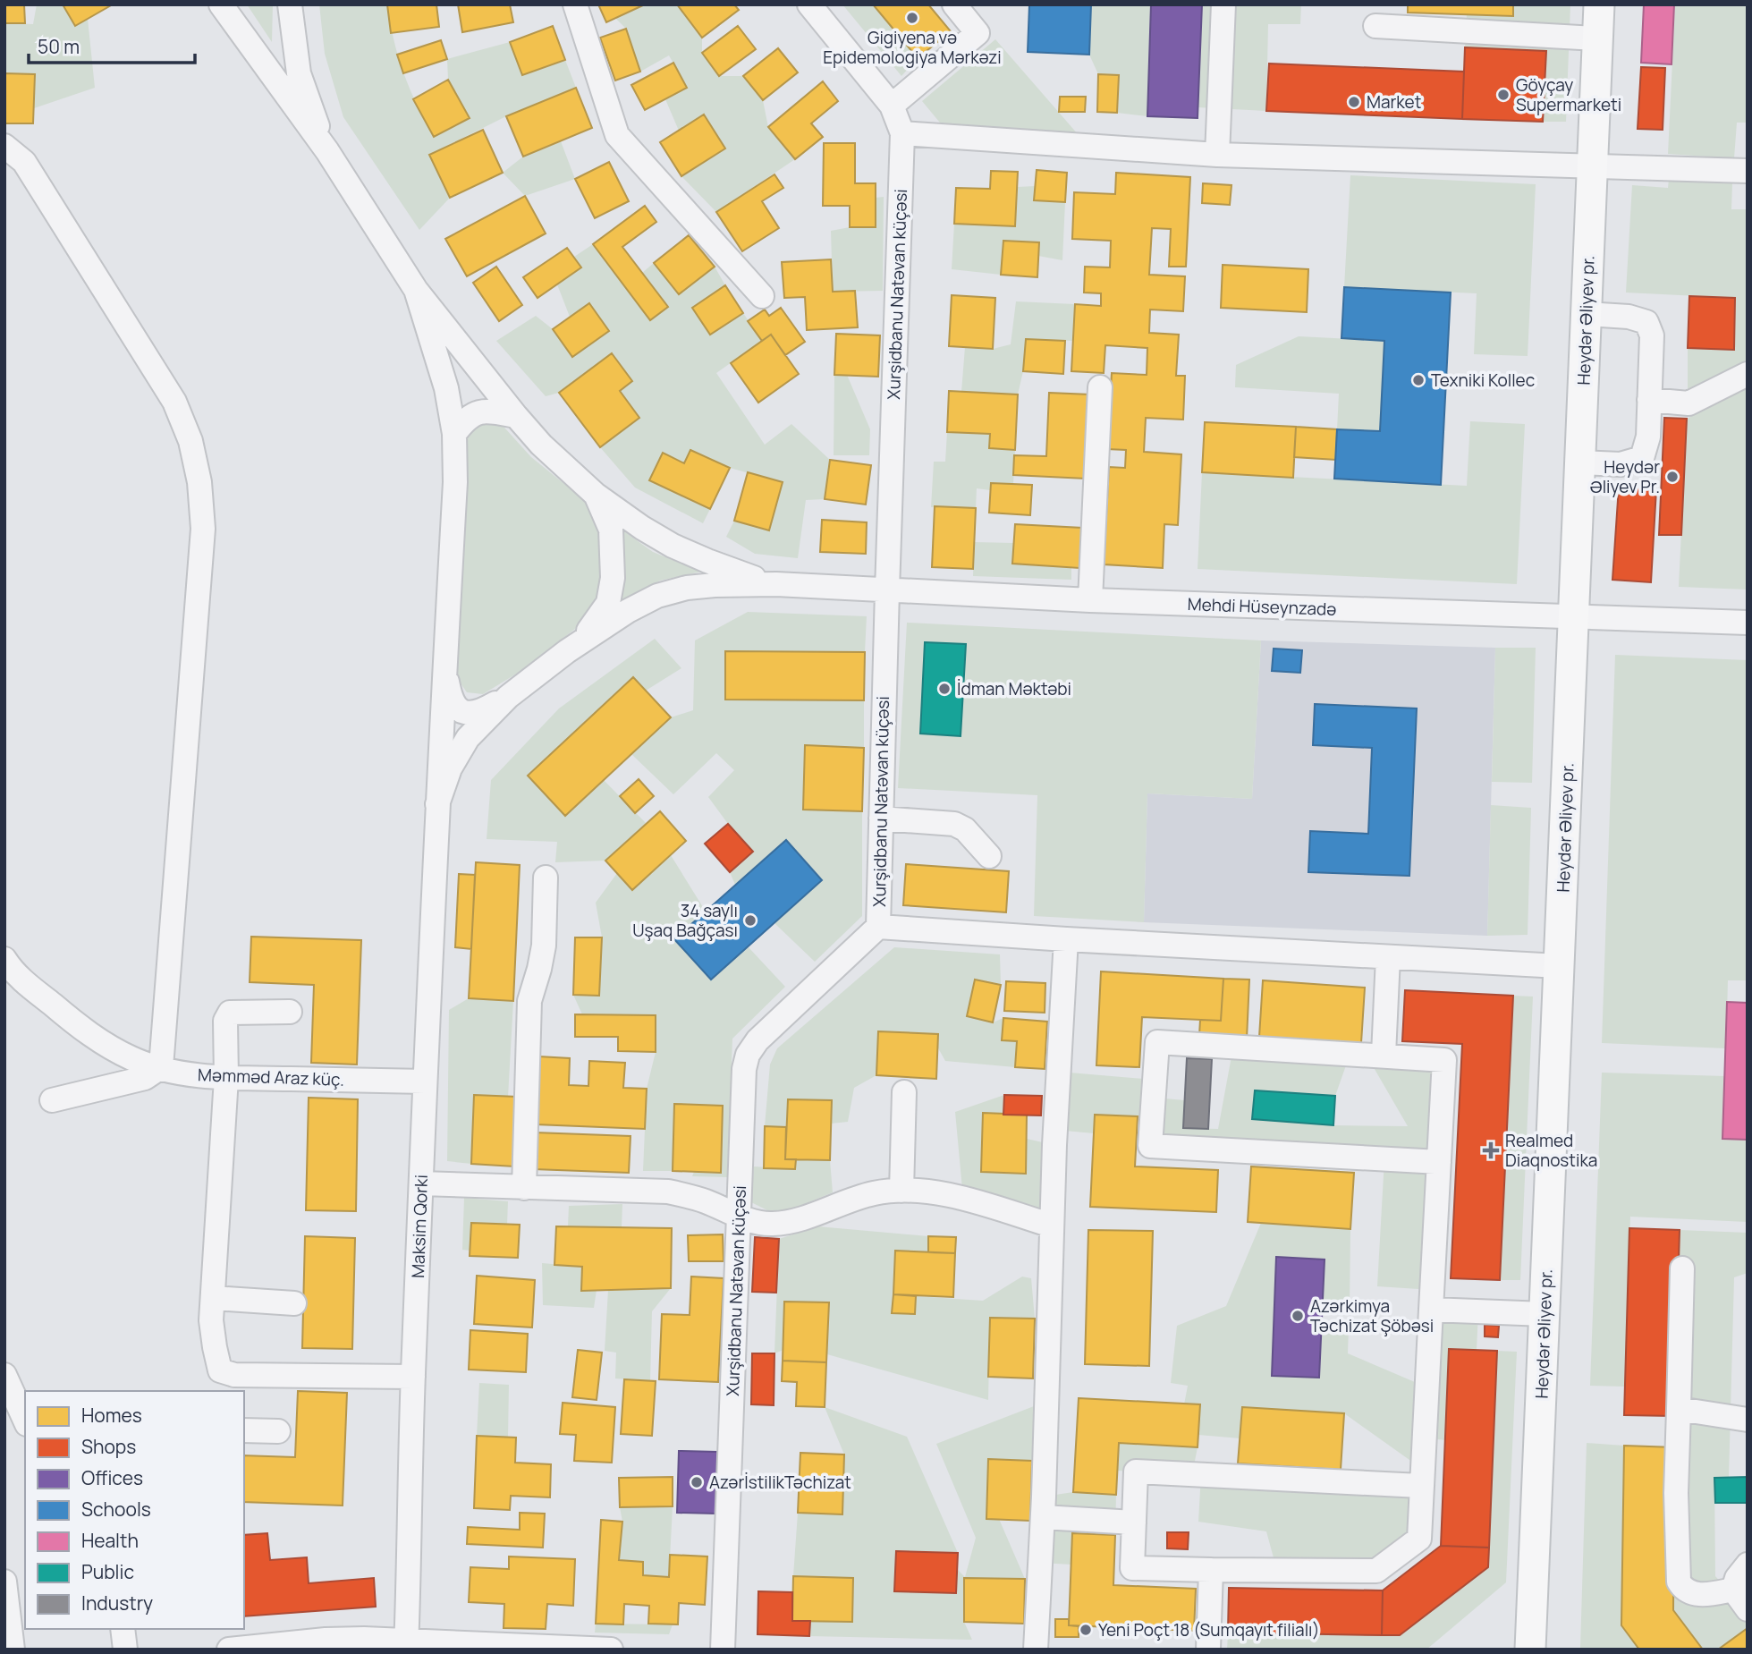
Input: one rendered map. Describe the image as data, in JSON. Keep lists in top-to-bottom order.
{
  "streets": {
    "main road": ["Heydər Əliyev pr."],
    "street": [
      "Xurşidbanu Natəvan küçəsi",
      "Mehdi Hüseynzadə",
      "Məmməd Araz küç.",
      "Maksim Qorki"
    ]
  },
  "crossings": [
    ["Xurşidbanu Natəvan küçəsi", "Mehdi Hüseynzadə"],
    ["Heydər Əliyev pr.", "Mehdi Hüseynzadə"],
    ["Məmməd Araz küç.", "Maksim Qorki"]
  ],
  "places": {
    "other": [
      "Gigiyena və Epidemologiya Mərkəzi",
      "Göyçay Supermarketi",
      "Market",
      "Texniki Kollec",
      "Heydər Əliyev Pr.",
      "İdman Məktəbi",
      "34 saylı Uşaq Bağçası",
      "Azərkimya Təchizat Şöbəsi",
      "AzərİstilikTəchizat",
      "Yeni Poçt 18 (Sumqayıt filialı)"
    ],
    "health": ["Realmed Diaqnostika"]
  },
  "legend": [
    "Homes",
    "Shops",
    "Offices",
    "Schools",
    "Health",
    "Public",
    "Industry"
  ],
  "scale_bar": "50 m"
}
